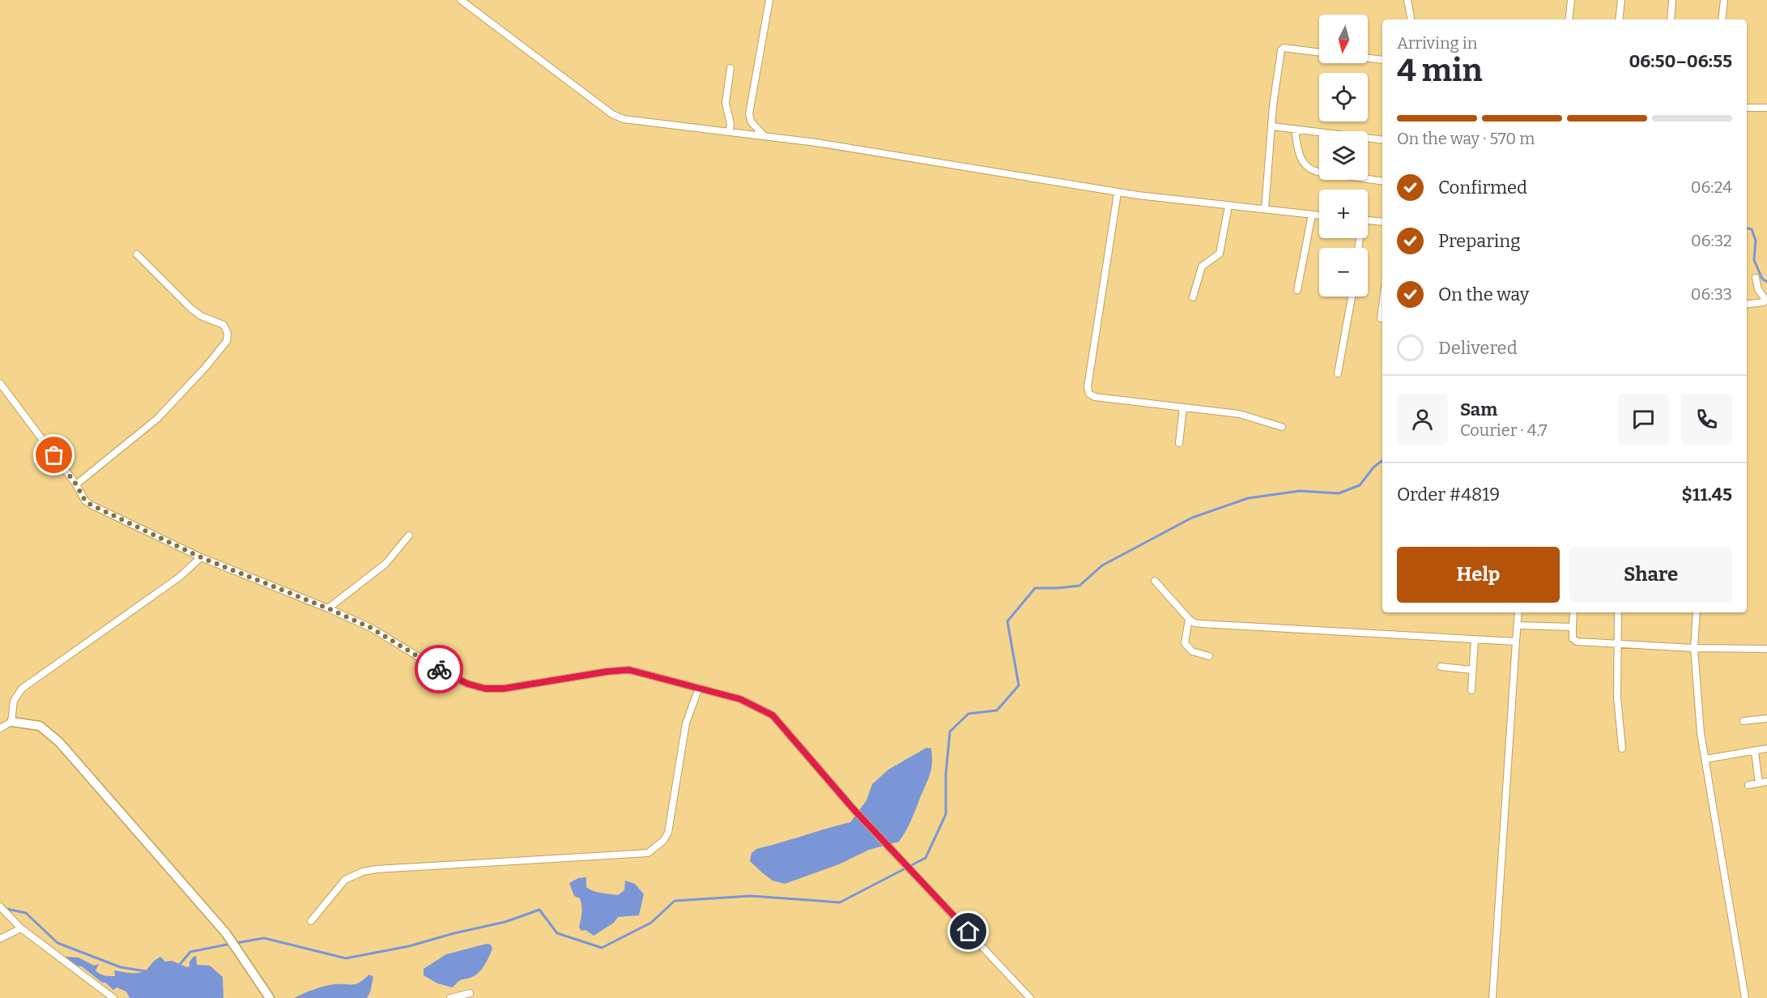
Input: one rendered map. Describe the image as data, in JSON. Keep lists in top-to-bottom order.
{
  "north": "bottom",
  "page": {
    "map_buttons": ["+", "−"],
    "heading": ["4 min", "Arriving in", "06:50–06:55"],
    "panel": [
      "Sam",
      "Courier · 4.7",
      "Order #4819",
      "$11.45"
    ],
    "bar": "On the way · 570 m",
    "list": [
      ["Confirmed", "06:24"],
      ["Preparing", "06:32"],
      ["On the way", "06:33"],
      "Delivered"
    ],
    "buttons": ["Help", "Share"]
  }
}
